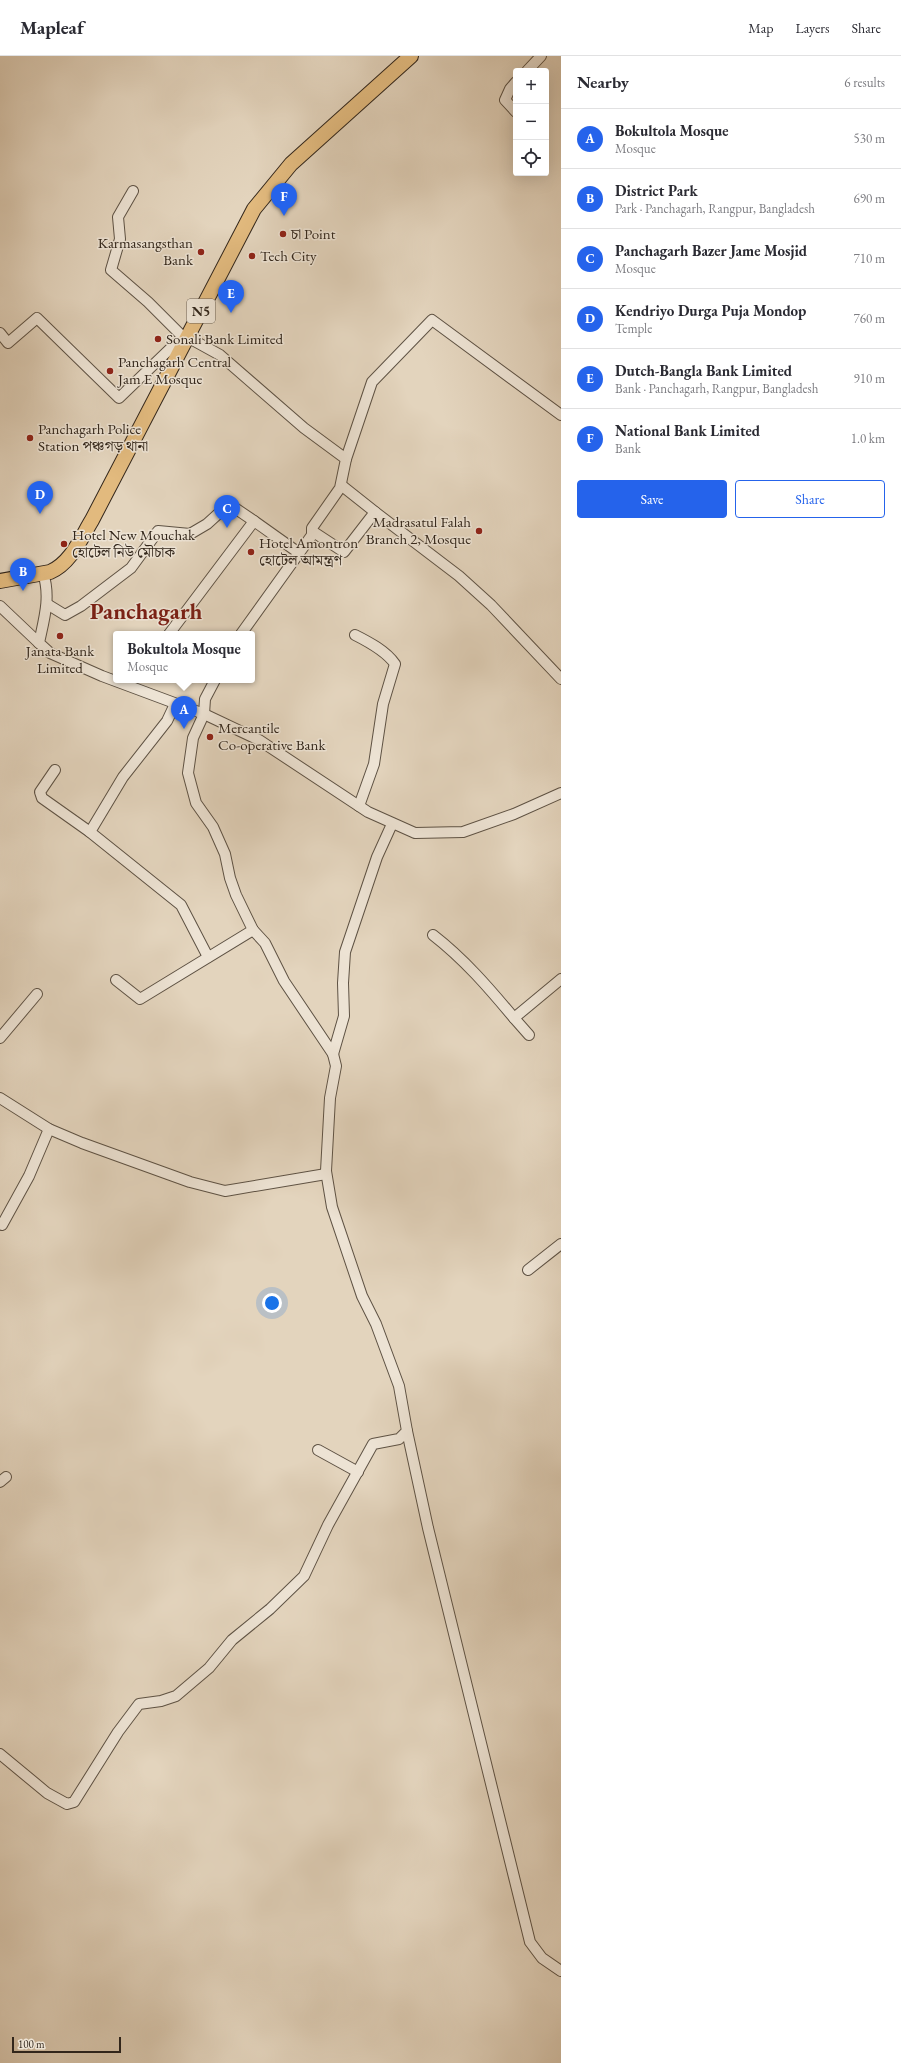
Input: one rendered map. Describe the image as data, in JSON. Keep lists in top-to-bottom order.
{
  "streets": {
    "highway": ["N5"]
  },
  "districts": ["Panchagarh"],
  "places": [
    "চা Point",
    "Karmasangsthan Bank",
    "Tech City",
    "Sonali Bank Limited",
    "Panchagarh Central Jam E Mosque",
    "Panchagarh Police Station পঞ্চগড় থানা",
    "Madrasatul Falah Branch 2, Mosque",
    "Hotel New Mouchak হোটেল নিউ মৌচাক",
    "Hotel Amontron হোটেল আমন্ত্রণ",
    "Janata Bank Limited",
    "Mercantile Co-operative Bank"
  ],
  "scale_bar": "100 m",
  "page": {
    "header": "Mapleaf",
    "nav": ["Map", "Layers", "Share"],
    "heading": ["Nearby", "6 results"],
    "map_buttons": ["+", "−"],
    "list": [
      {
        "mark": "A",
        "name": "Bokultola Mosque",
        "note": "Mosque",
        "value": "530 m"
      },
      {
        "mark": "B",
        "name": "District Park",
        "note": "Park · Panchagarh, Rangpur, Bangladesh",
        "value": "690 m"
      },
      {
        "mark": "C",
        "name": "Panchagarh Bazer Jame Mosjid",
        "note": "Mosque",
        "value": "710 m"
      },
      {
        "mark": "D",
        "name": "Kendriyo Durga Puja Mondop",
        "note": "Temple",
        "value": "760 m"
      },
      {
        "mark": "E",
        "name": "Dutch-Bangla Bank Limited",
        "note": "Bank · Panchagarh, Rangpur, Bangladesh",
        "value": "910 m"
      },
      {
        "mark": "F",
        "name": "National Bank Limited",
        "note": "Bank",
        "value": "1.0 km"
      }
    ],
    "pins": [
      "F",
      "E",
      "D",
      "C",
      "B",
      "A"
    ],
    "buttons": ["Save", "Share"],
    "popup": ["Bokultola Mosque", "Mosque"],
    "scale": "100 m"
  }
}
